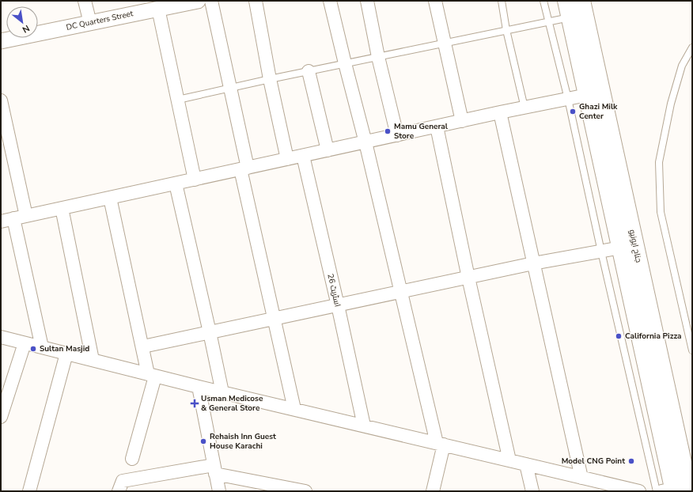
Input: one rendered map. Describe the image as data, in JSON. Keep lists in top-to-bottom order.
{
  "streets": {
    "highway": ["جناح ایونیو"],
    "street": ["DC Quarters Street", "اسٹریٹ 26"]
  },
  "places": {
    "other": [
      "Ghazi Milk Center",
      "Mamu General Store",
      "California Pizza",
      "Sultan Masjid",
      "Rehaish Inn Guest House Karachi",
      "Model CNG Point"
    ],
    "health": ["Usman Medicose & General Store"]
  },
  "north": "bottom right"
}
